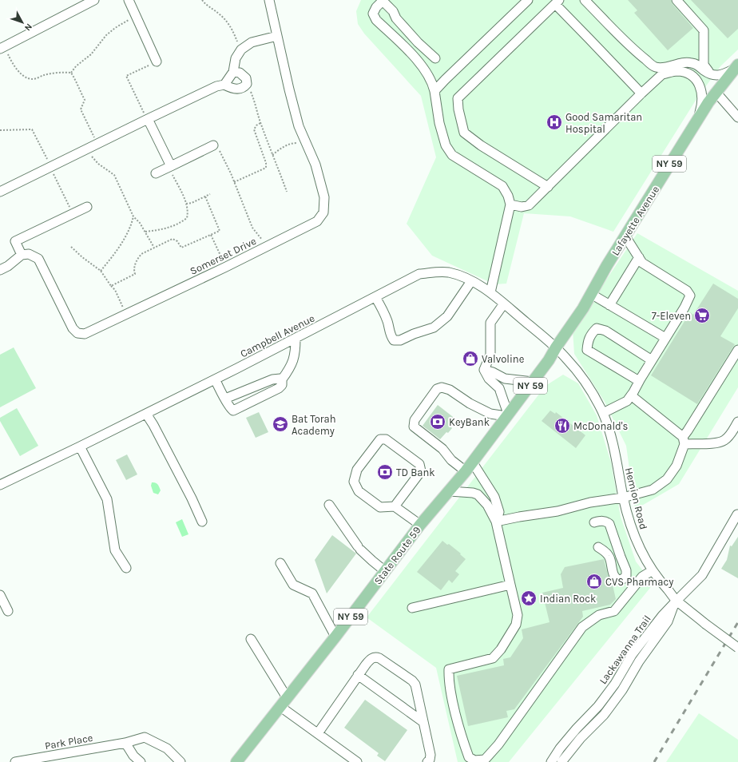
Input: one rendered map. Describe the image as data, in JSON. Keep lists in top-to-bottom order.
{
  "streets": {
    "main road": ["NY 59", "Lafayette Avenue", "State Route 59"],
    "street": [
      "Somerset Drive",
      "Campbell Avenue",
      "Hemion Road",
      "Lackawanna Trail",
      "Park Place"
    ]
  },
  "crossings": [
    ["Lafayette Avenue", "Campbell Avenue"],
    ["Lafayette Avenue", "Hemion Road"],
    ["Lafayette Avenue", "State Route 59"],
    ["Campbell Avenue", "Hemion Road"],
    ["Campbell Avenue", "State Route 59"],
    ["Hemion Road", "State Route 59"],
    ["Hemion Road", "Lackawanna Trail"]
  ],
  "places": {
    "hospital": ["Good Samaritan Hospital"],
    "supermarket": ["7-Eleven"],
    "shop": ["Valvoline", "CVS Pharmacy"],
    "bank": ["KeyBank", "TD Bank"],
    "school or university": ["Bat Torah Academy"],
    "restaurant": ["McDonald's"],
    "place": ["Indian Rock"]
  },
  "north": "bottom right"
}
